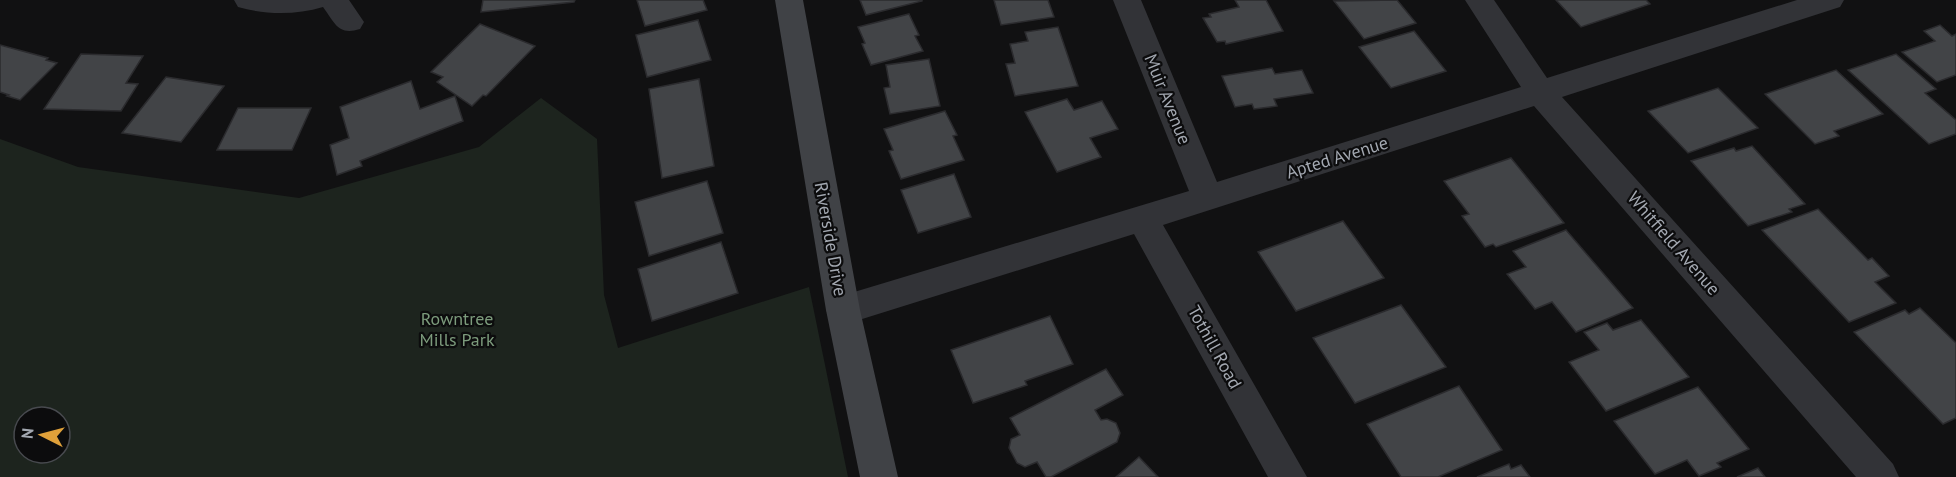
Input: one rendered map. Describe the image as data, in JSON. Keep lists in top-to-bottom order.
{
  "streets": {
    "street": [
      "Muir Avenue",
      "Apted Avenue",
      "Riverside Drive",
      "Whitfield Avenue",
      "Tothill Road"
    ]
  },
  "crossings": [
    ["Muir Avenue", "Apted Avenue"],
    ["Apted Avenue", "Riverside Drive"],
    ["Apted Avenue", "Whitfield Avenue"],
    ["Apted Avenue", "Tothill Road"]
  ],
  "parks": ["Rowntree Mills Park"],
  "north": "left"
}
